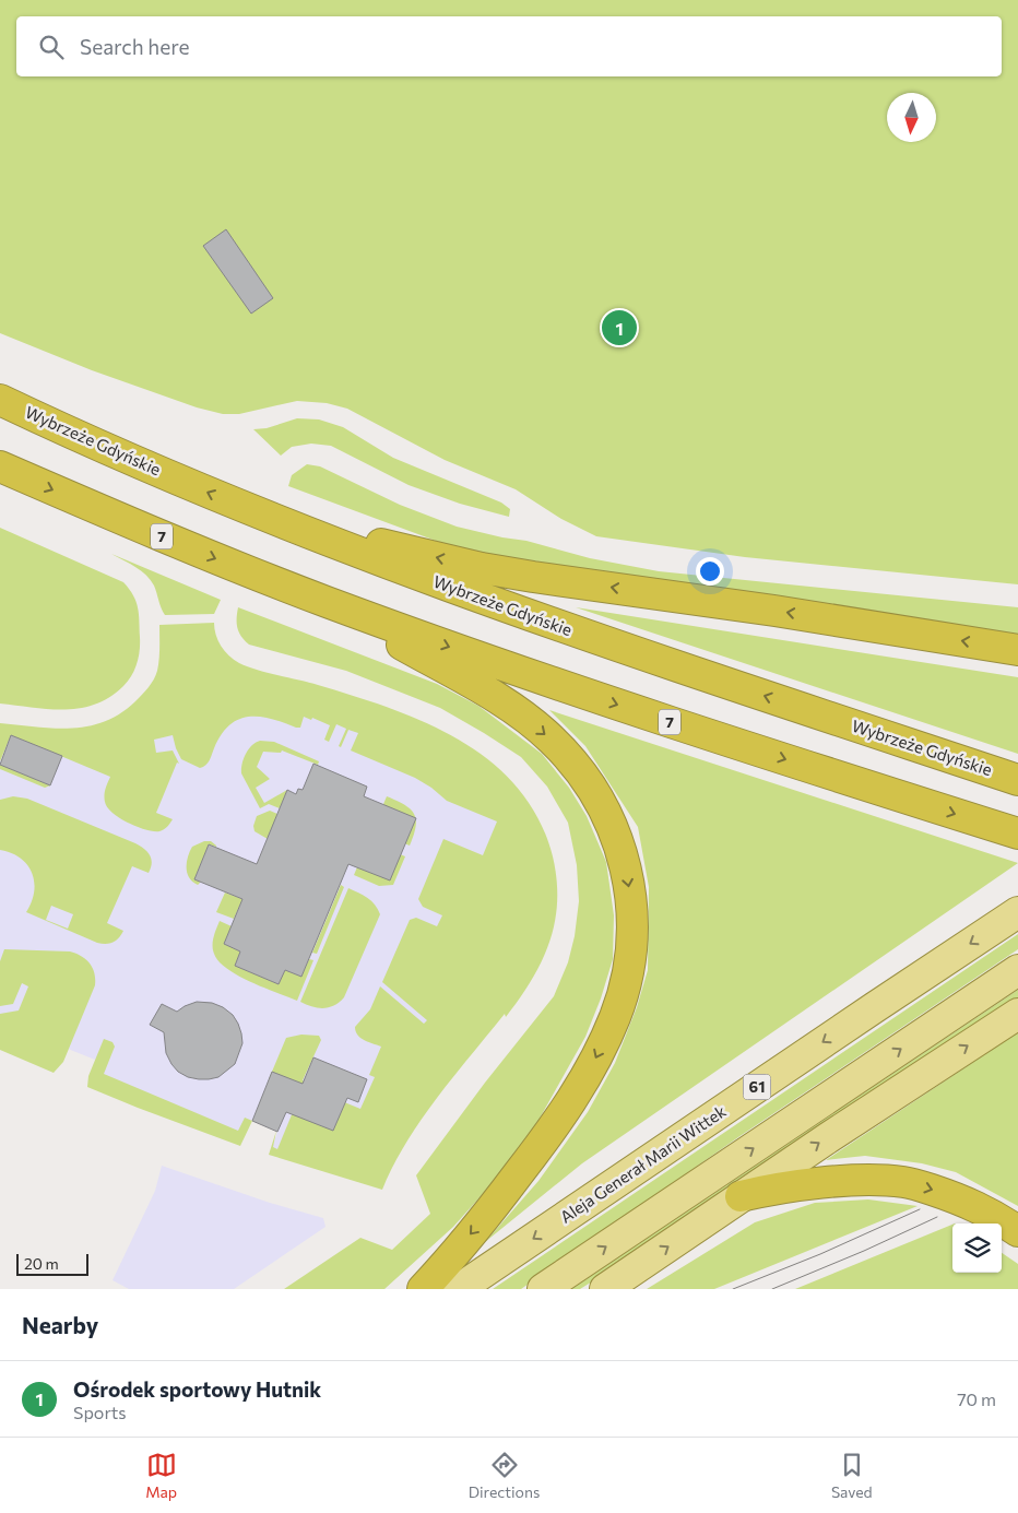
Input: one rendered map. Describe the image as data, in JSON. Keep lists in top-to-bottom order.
{
  "streets": {
    "highway": ["Wybrzeże Gdyńskie", "7"],
    "main road": ["61", "Aleja Generał Marii Wittek"]
  },
  "scale_bar": "20 m",
  "north": "bottom",
  "page": {
    "search": "Search here",
    "pins": "1",
    "scale": "20 m",
    "heading": "Nearby",
    "list": [
      {
        "mark": "1",
        "name": "Ośrodek sportowy Hutnik",
        "note": "Sports",
        "value": "70 m"
      }
    ],
    "nav": ["Map", "Directions", "Saved"]
  }
}
